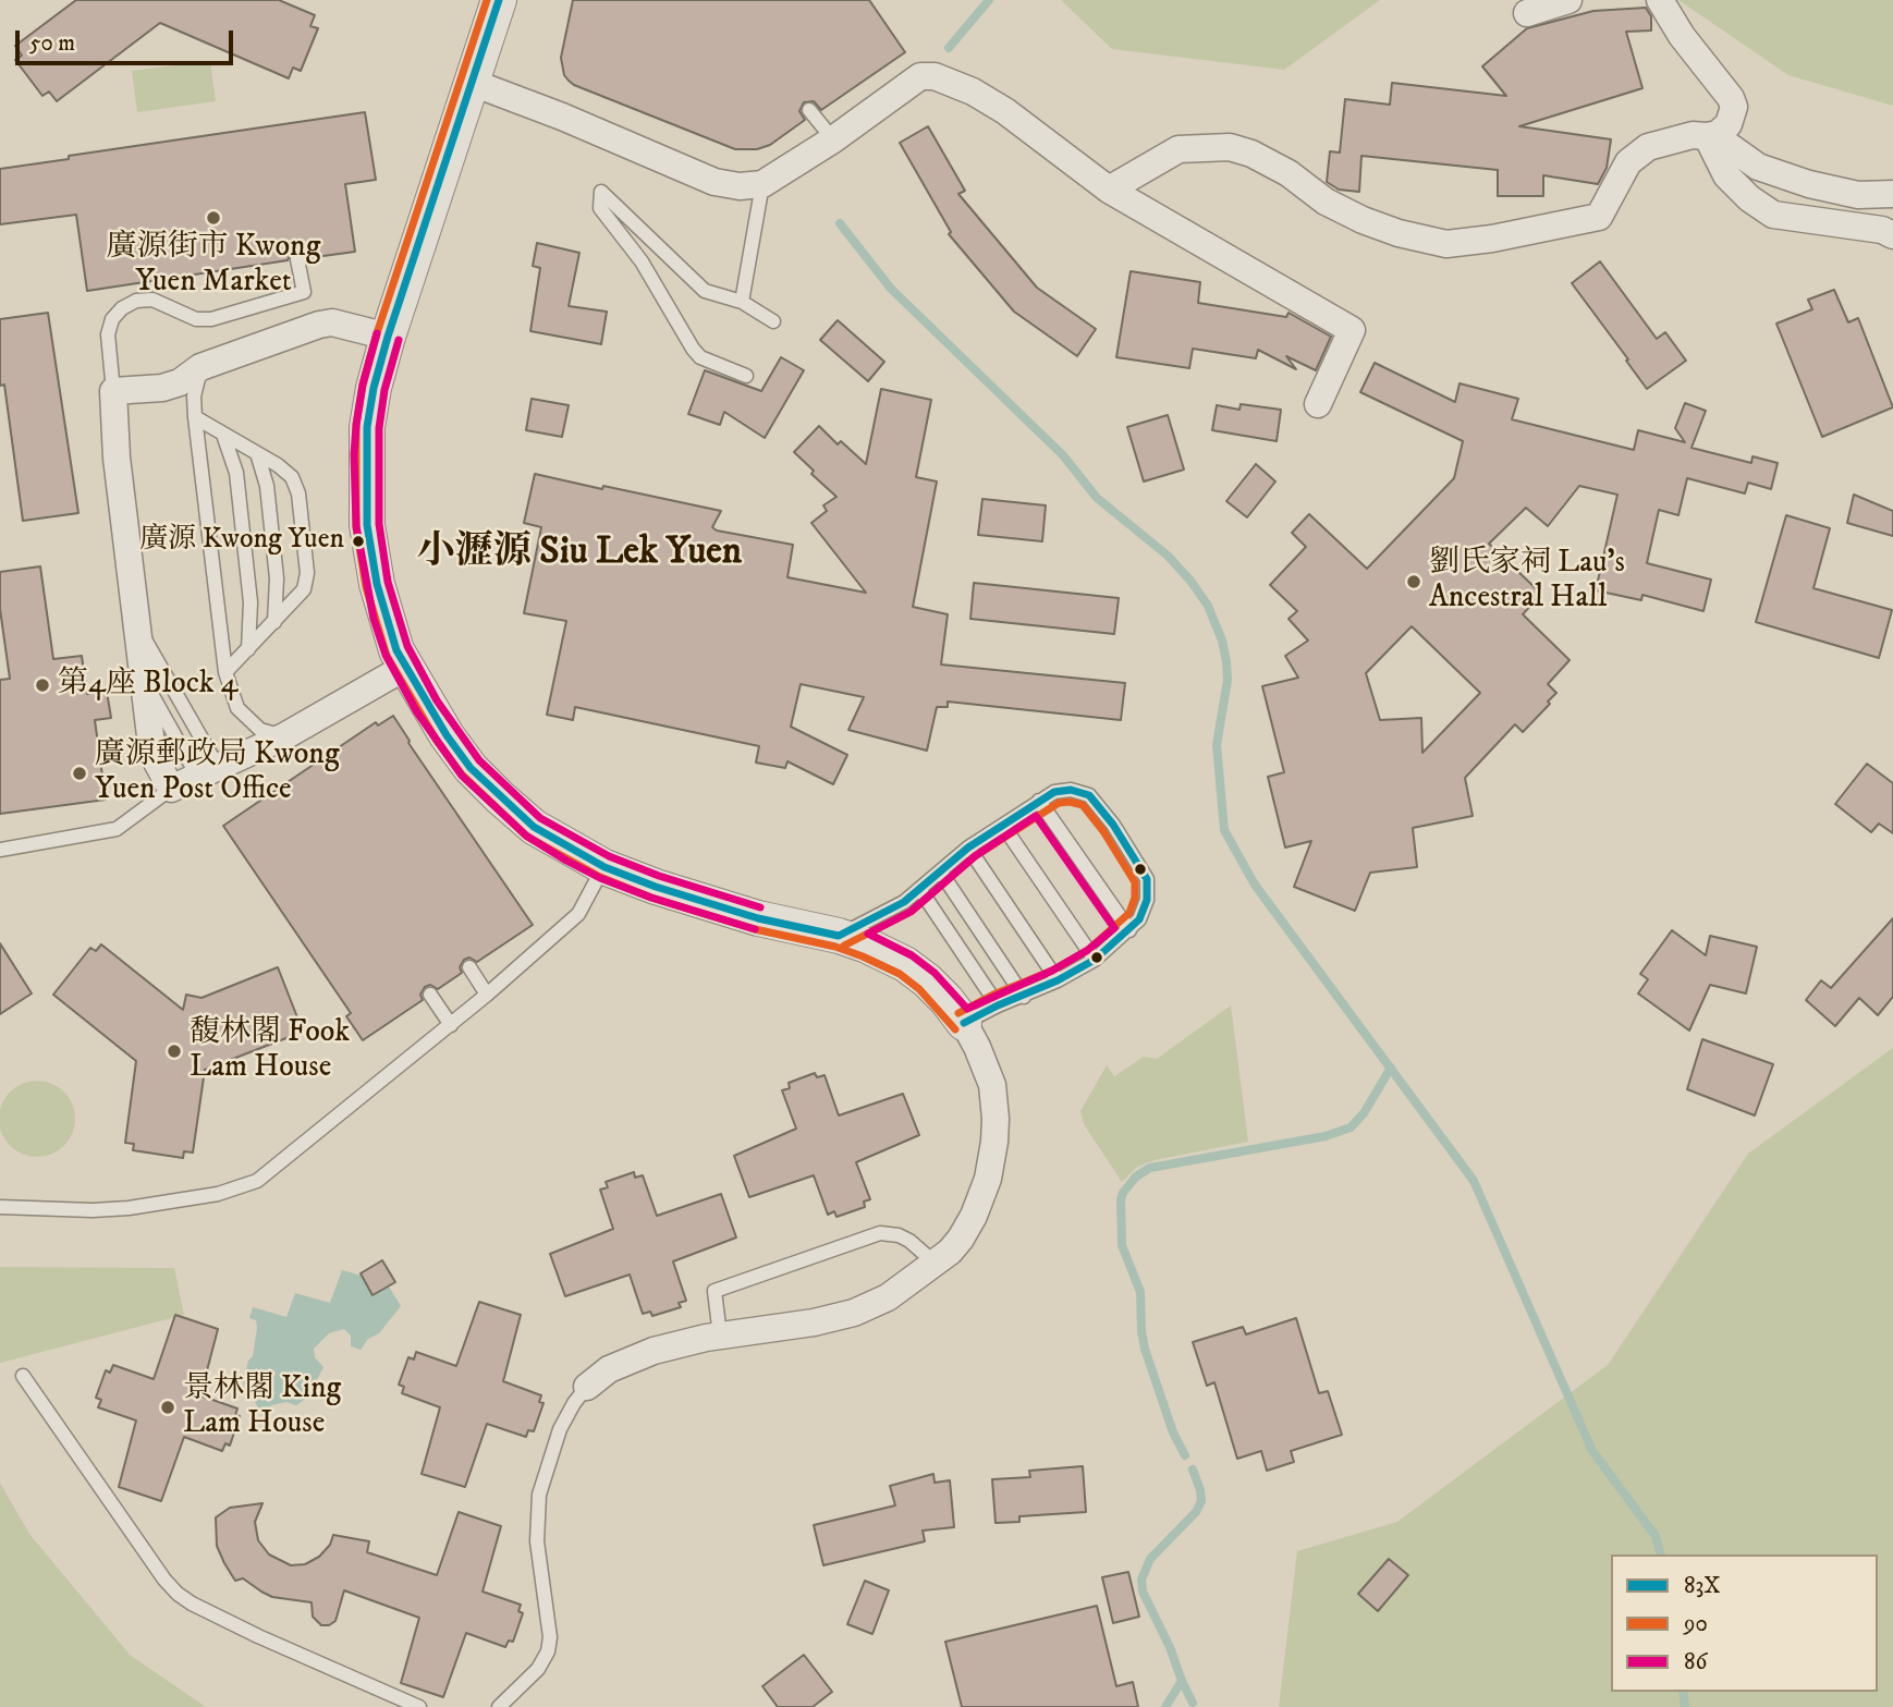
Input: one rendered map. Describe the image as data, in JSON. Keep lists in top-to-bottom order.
{
  "districts": ["小瀝源 Siu Lek Yuen"],
  "places": [
    "廣源街市 Kwong Yuen Market",
    "廣源 Kwong Yuen",
    "劉氏家祠 Lau's Ancestral Hall",
    "第4座 Block 4",
    "廣源郵政局 Kwong Yuen Post Office",
    "馥林閣 Fook Lam House",
    "景林閣 King Lam House"
  ],
  "lines": ["transit line 83X", "transit line 90", "transit line 86"],
  "legend": ["83X", "90", "86"],
  "scale_bar": "50 m"
}
